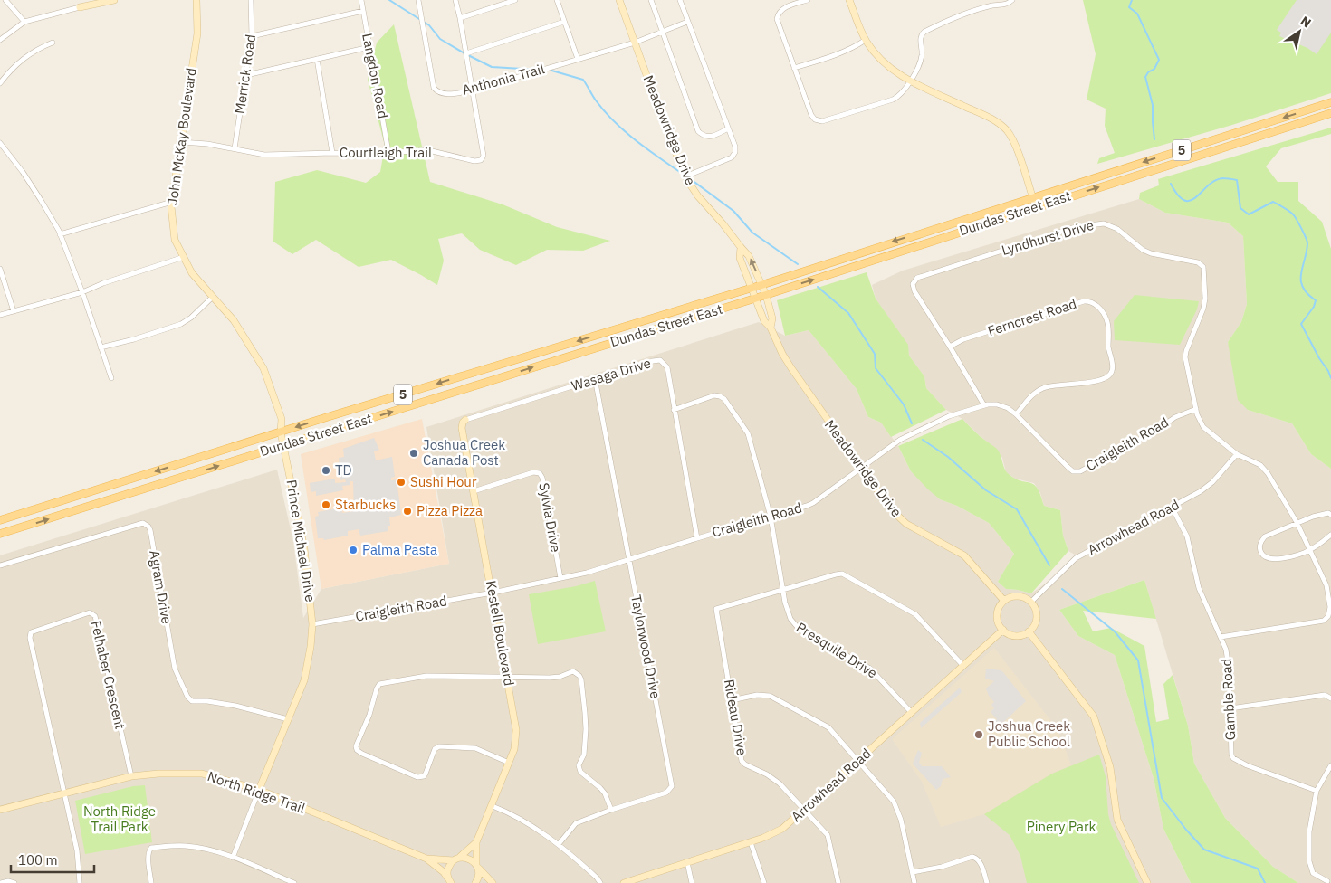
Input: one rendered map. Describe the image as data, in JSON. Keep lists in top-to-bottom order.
{
  "streets": {
    "main road": ["5", "Dundas Street East"],
    "street": [
      "Merrick Road",
      "Langdon Road",
      "Anthonia Trail",
      "Meadowridge Drive",
      "John McKay Boulevard",
      "Courtleigh Trail",
      "Lyndhurst Drive",
      "Ferncrest Road",
      "Wasaga Drive",
      "Craigleith Road",
      "Sylvia Drive",
      "Arrowhead Road",
      "Prince Michael Drive",
      "Agram Drive",
      "Kestell Boulevard",
      "Taylorwood Drive",
      "Presquile Drive",
      "Felhaber Crescent",
      "Gamble Road",
      "Rideau Drive",
      "North Ridge Trail"
    ]
  },
  "crossings": [
    ["Merrick Road", "Courtleigh Trail"],
    ["Langdon Road", "Courtleigh Trail"],
    ["Anthonia Trail", "Meadowridge Drive"],
    ["Anthonia Trail", "Courtleigh Trail"],
    ["Meadowridge Drive", "Dundas Street East"],
    ["Meadowridge Drive", "Craigleith Road"],
    ["Meadowridge Drive", "Arrowhead Road"],
    ["John McKay Boulevard", "Courtleigh Trail"],
    ["John McKay Boulevard", "Dundas Street East"],
    ["John McKay Boulevard", "Prince Michael Drive"],
    ["Dundas Street East", "Prince Michael Drive"],
    ["Lyndhurst Drive", "Ferncrest Road"],
    ["Lyndhurst Drive", "Craigleith Road"],
    ["Lyndhurst Drive", "Arrowhead Road"],
    ["Lyndhurst Drive", "Gamble Road"],
    ["Ferncrest Road", "Craigleith Road"],
    ["Wasaga Drive", "Craigleith Road"],
    ["Wasaga Drive", "Kestell Boulevard"],
    ["Wasaga Drive", "Taylorwood Drive"],
    ["Wasaga Drive", "Presquile Drive"],
    ["Craigleith Road", "Sylvia Drive"],
    ["Craigleith Road", "Prince Michael Drive"],
    ["Craigleith Road", "Kestell Boulevard"],
    ["Craigleith Road", "Taylorwood Drive"],
    ["Craigleith Road", "Presquile Drive"],
    ["Sylvia Drive", "Kestell Boulevard"],
    ["Arrowhead Road", "Presquile Drive"],
    ["Arrowhead Road", "Gamble Road"],
    ["Arrowhead Road", "Rideau Drive"],
    ["Prince Michael Drive", "Agram Drive"],
    ["Prince Michael Drive", "North Ridge Trail"],
    ["Kestell Boulevard", "North Ridge Trail"],
    ["Presquile Drive", "Rideau Drive"],
    ["Felhaber Crescent", "North Ridge Trail"]
  ],
  "parks": ["North Ridge Trail Park", "Pinery Park"],
  "places": [
    "Joshua Creek Canada Post",
    "TD",
    "Sushi Hour",
    "Starbucks",
    "Pizza Pizza",
    "Palma Pasta",
    "Joshua Creek Public School"
  ],
  "scale_bar": "100 m",
  "north": "top right"
}
